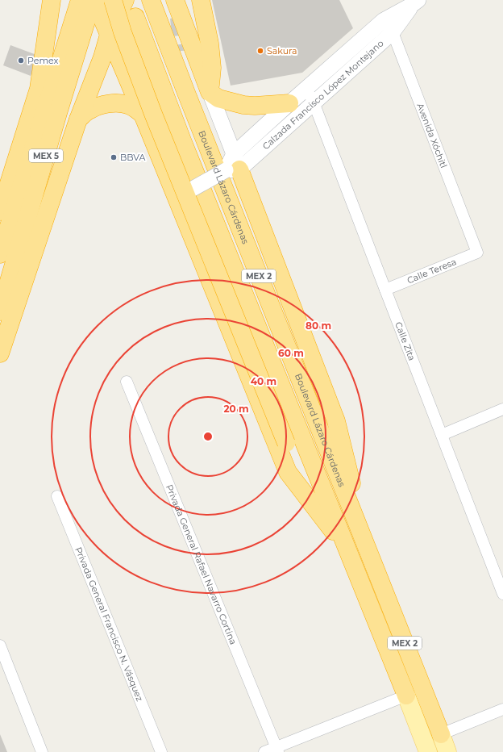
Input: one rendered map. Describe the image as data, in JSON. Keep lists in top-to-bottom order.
{
  "streets": {
    "highway": ["MEX 5", "Boulevard Lázaro Cárdenas", "MEX 2"],
    "main road": ["Calzada Francisco López Montejano"],
    "street": [
      "Avenida Xóchitl",
      "Calle Teresa",
      "Calle Zita",
      "Privada General Rafael Navarro Cortina",
      "Privada General Francisco N. Vásquez"
    ]
  },
  "crossings": [
    ["Calzada Francisco López Montejano", "Avenida Xóchitl"],
    ["Calzada Francisco López Montejano", "Calle Zita"],
    ["Avenida Xóchitl", "Calle Teresa"],
    ["Calle Teresa", "Calle Zita"]
  ],
  "places": ["Sakura", "Pemex", "BBVA"],
  "rings": [
    "80 m",
    "60 m",
    "40 m",
    "20 m"
  ]
}
